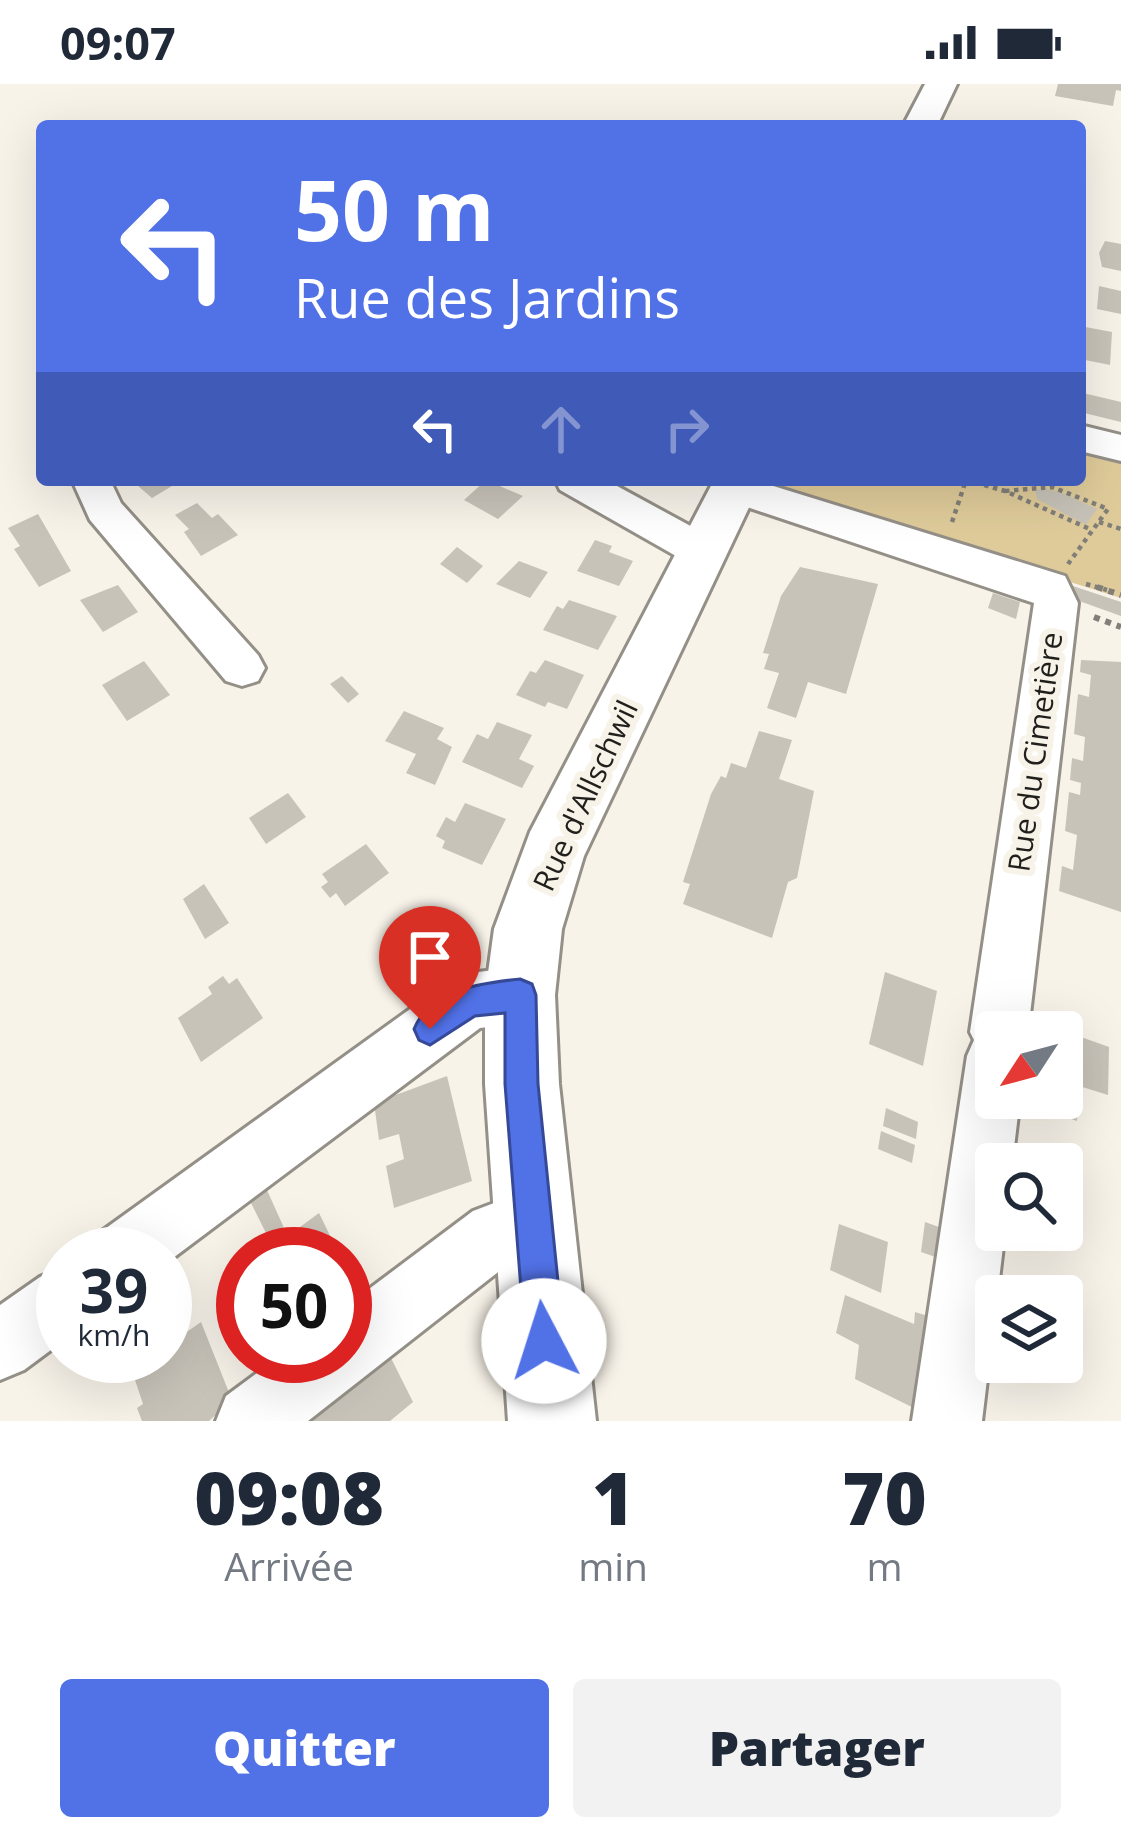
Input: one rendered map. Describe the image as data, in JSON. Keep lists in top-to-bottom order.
{
  "streets": {
    "main road": ["Rue d'Allschwil"],
    "street": ["Rue du Cimetière"]
  },
  "north": "bottom left",
  "page": {
    "status": "09:07",
    "turn": ["50 m", "Rue des Jardins"],
    "speed": "39 km/h",
    "limit": "50",
    "eta": [
      "09:08",
      "Arrivée",
      "1",
      "min",
      "70",
      "m"
    ],
    "buttons": ["Quitter", "Partager"]
  }
}
